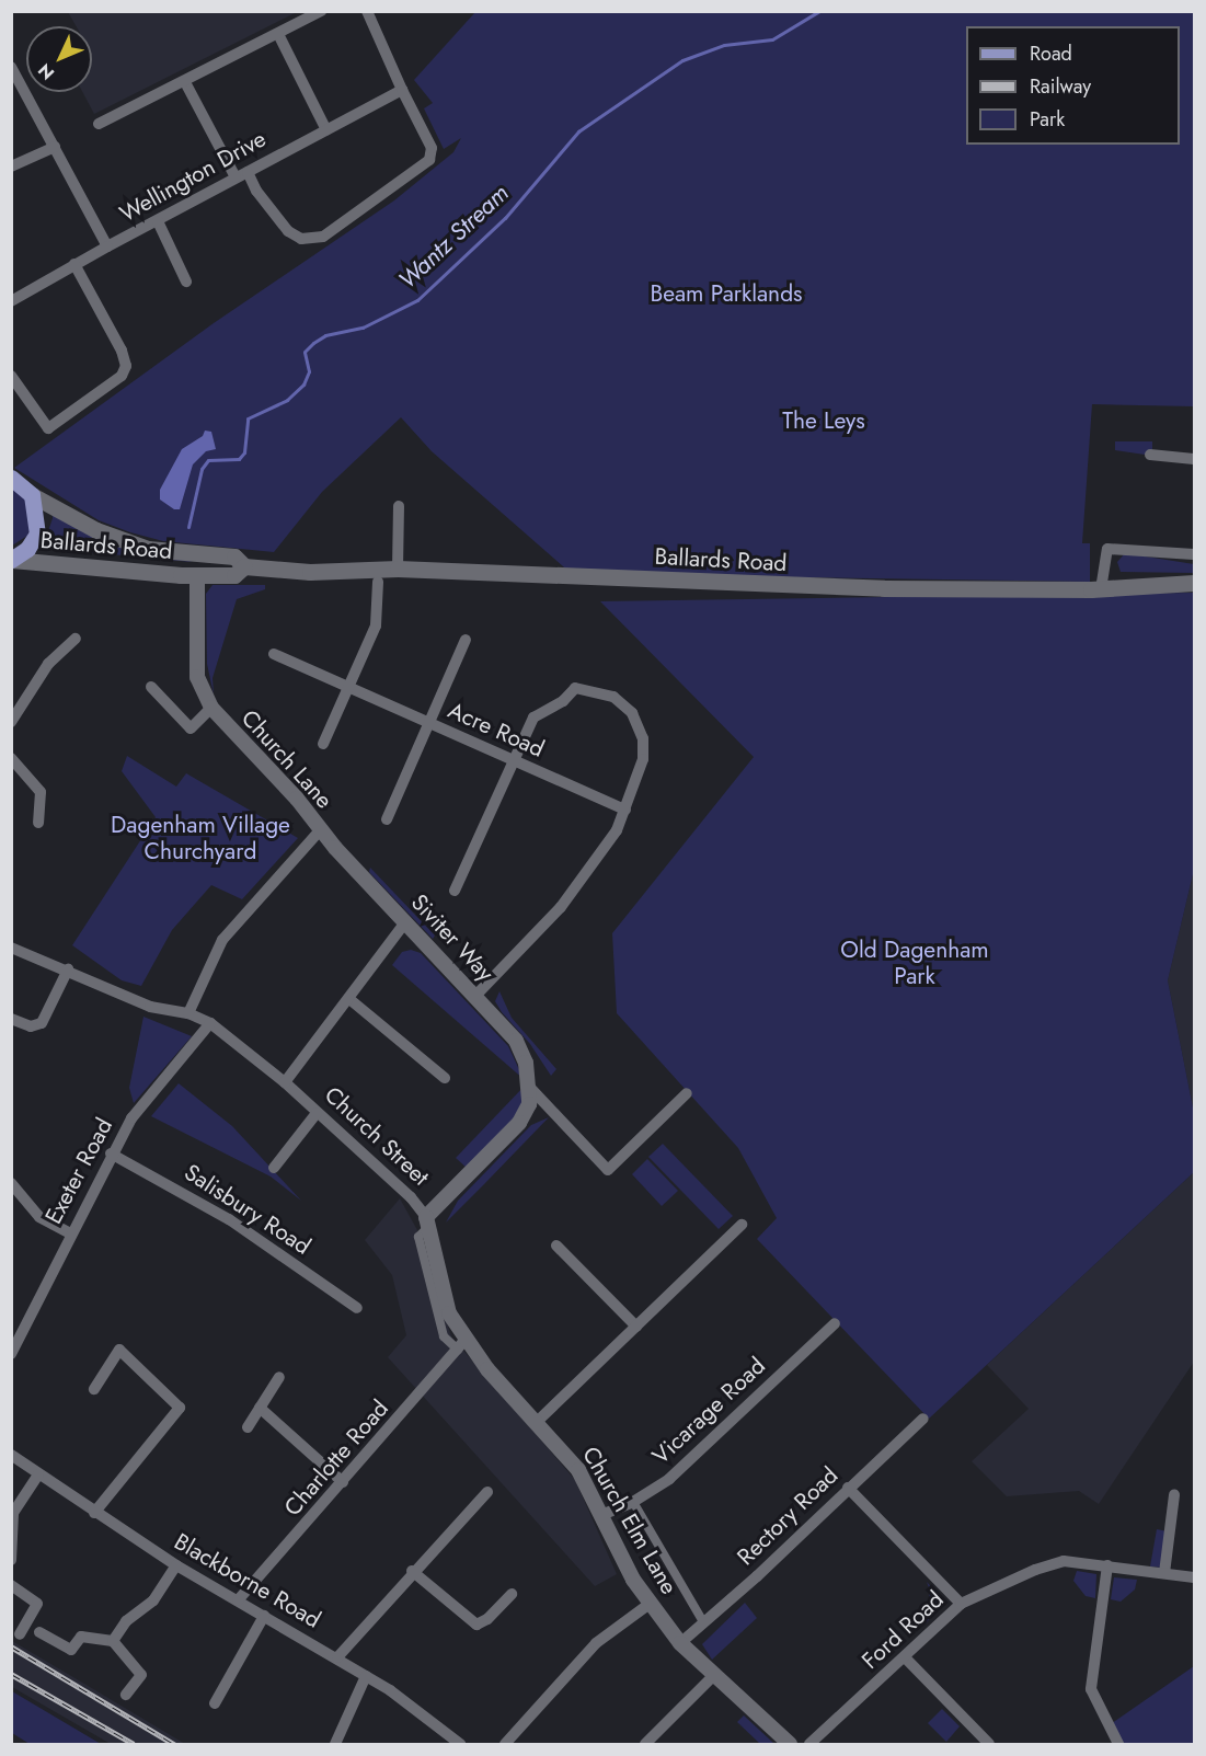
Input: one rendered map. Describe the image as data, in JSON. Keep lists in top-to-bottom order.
{
  "streets": {
    "main road": ["Ballards Road"],
    "street": [
      "Wellington Drive",
      "Acre Road",
      "Church Lane",
      "Siviter Way",
      "Church Street",
      "Exeter Road",
      "Salisbury Road",
      "Vicarage Road",
      "Charlotte Road",
      "Rectory Road",
      "Church Elm Lane",
      "Blackborne Road",
      "Ford Road"
    ]
  },
  "crossings": [
    ["Ballards Road", "Church Lane"],
    ["Church Lane", "Siviter Way"],
    ["Church Lane", "Church Street"],
    ["Church Street", "Exeter Road"],
    ["Church Street", "Charlotte Road"],
    ["Church Street", "Church Elm Lane"],
    ["Exeter Road", "Salisbury Road"],
    ["Vicarage Road", "Church Elm Lane"],
    ["Charlotte Road", "Church Elm Lane"],
    ["Charlotte Road", "Blackborne Road"],
    ["Rectory Road", "Church Elm Lane"]
  ],
  "water": ["Wantz Stream"],
  "parks": [
    "Beam Parklands",
    "The Leys",
    "Dagenham Village Churchyard",
    "Old Dagenham Park"
  ],
  "legend": ["Road", "Railway", "Park"],
  "north": "bottom left"
}
